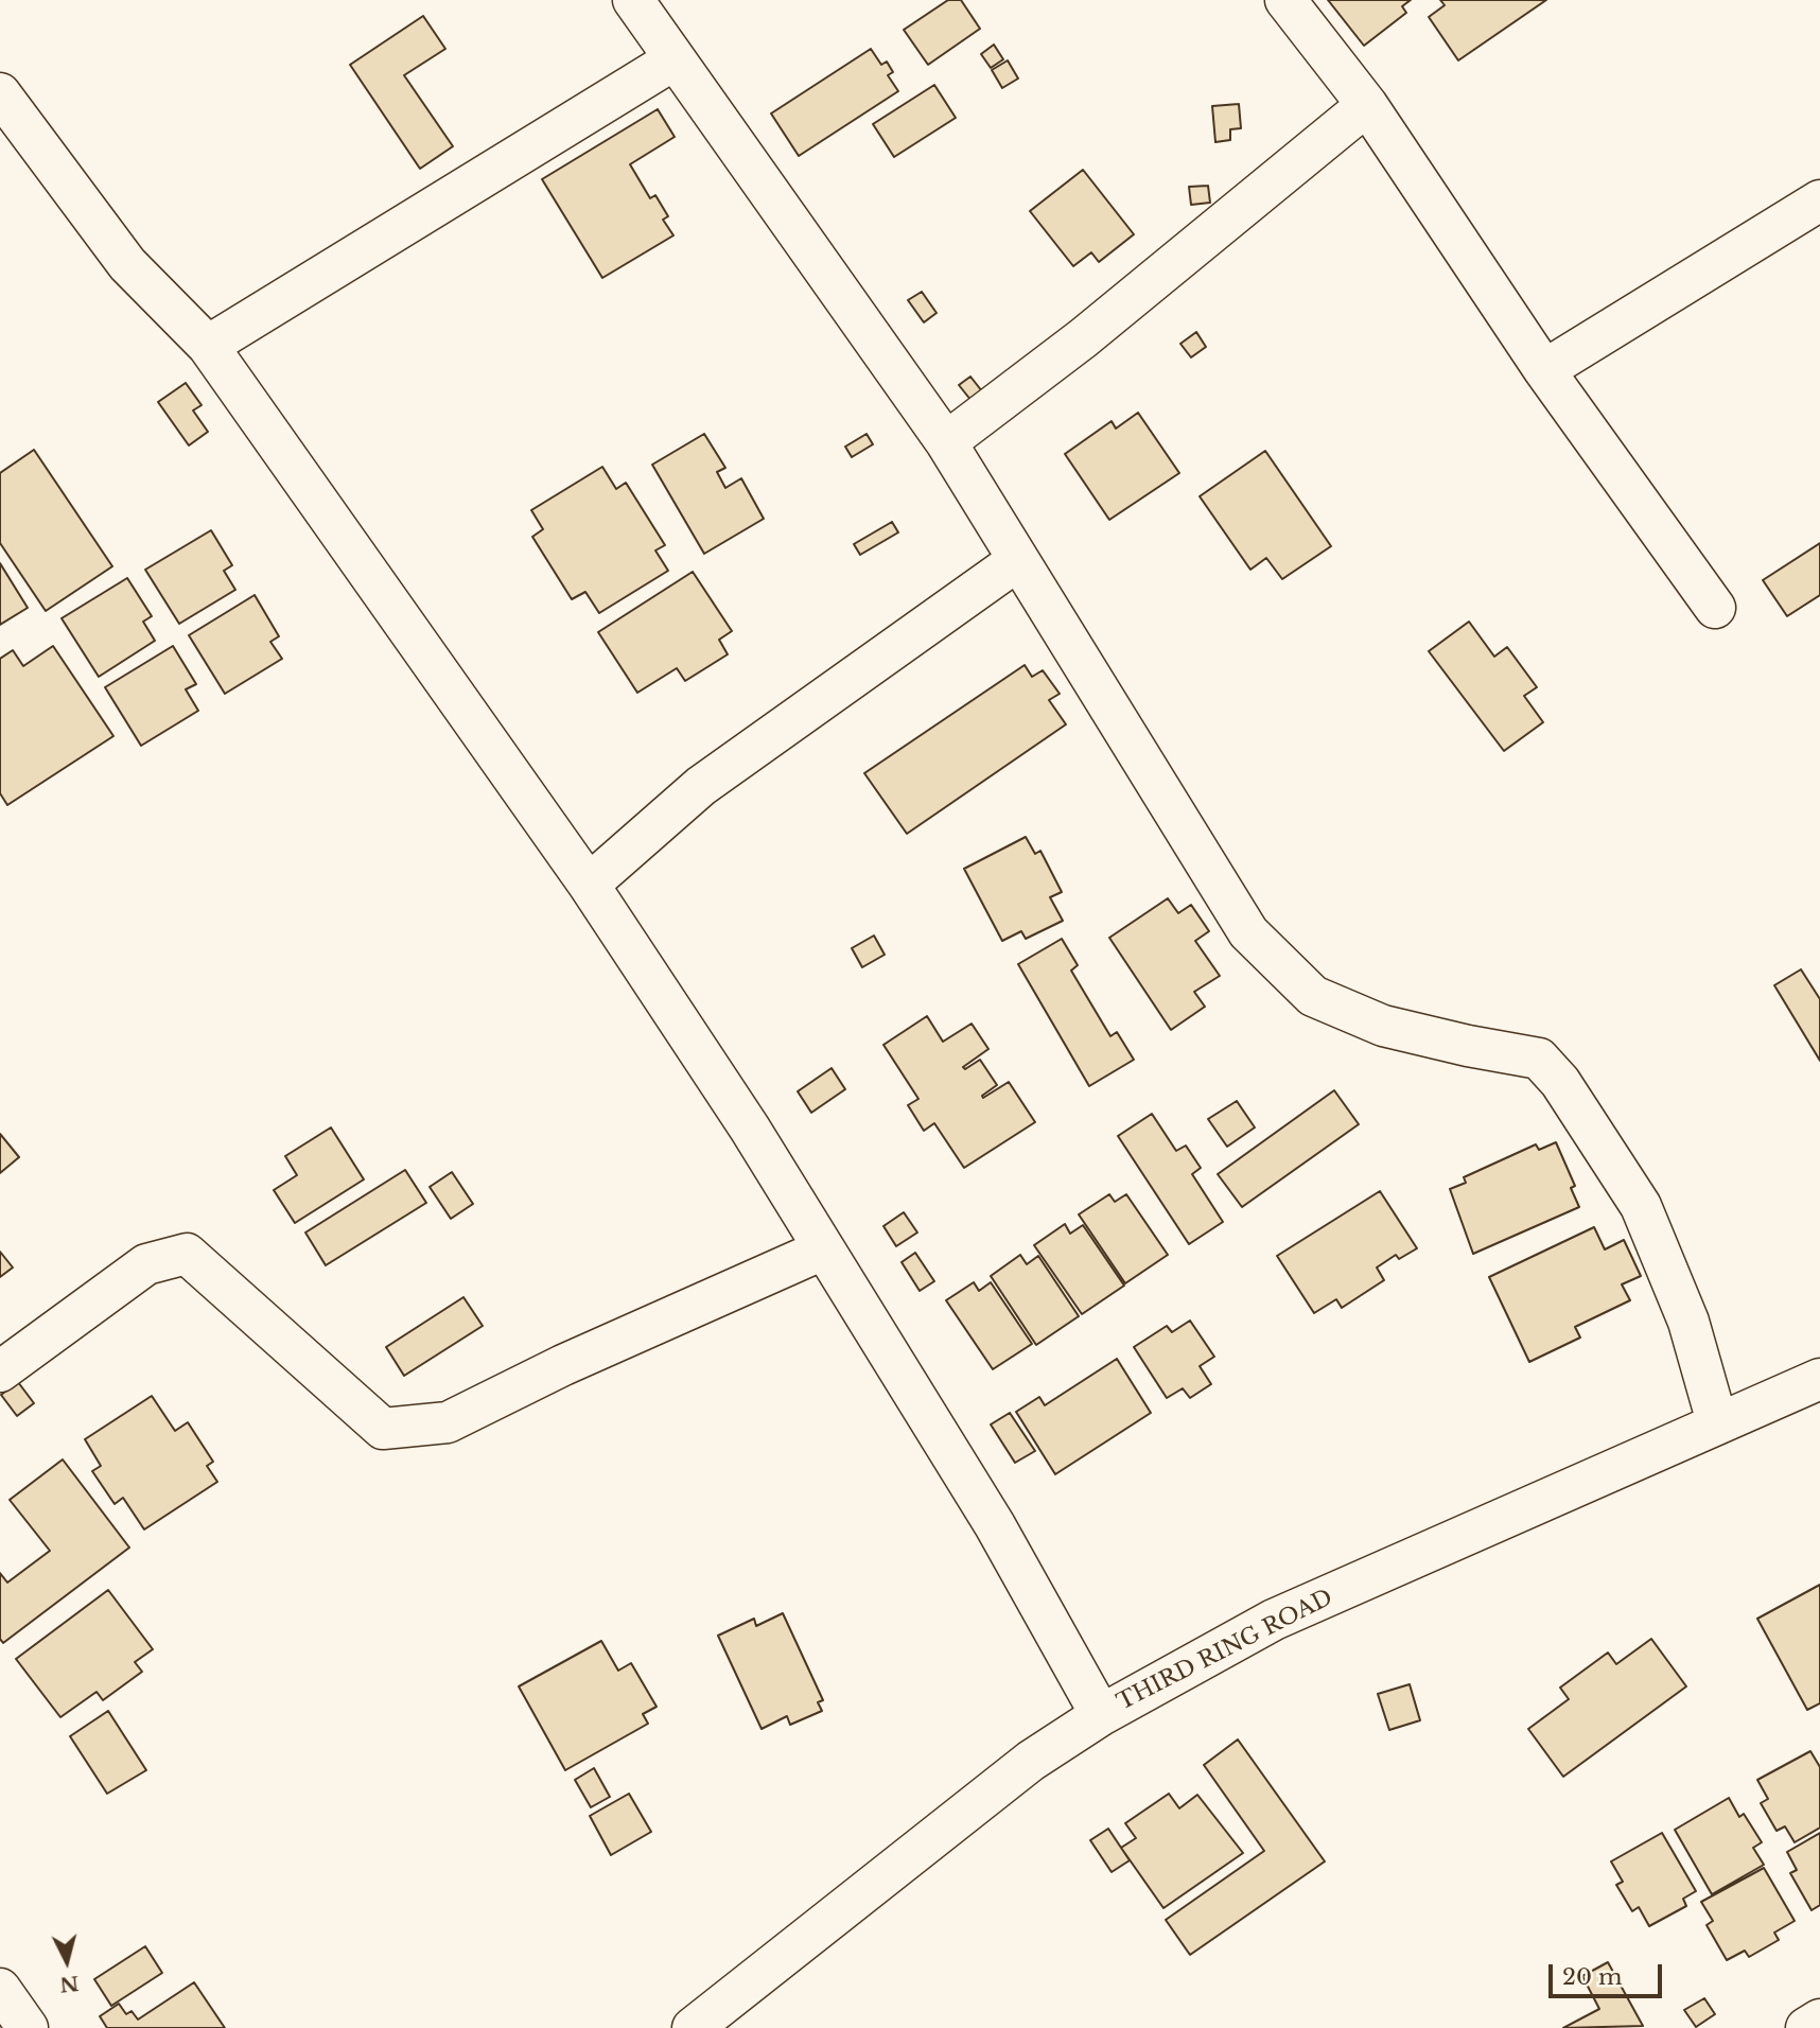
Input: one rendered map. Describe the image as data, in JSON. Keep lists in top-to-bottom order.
{
  "streets": {
    "street": ["THIRD RING ROAD"]
  },
  "scale_bar": "20 m",
  "north": "bottom"
}
